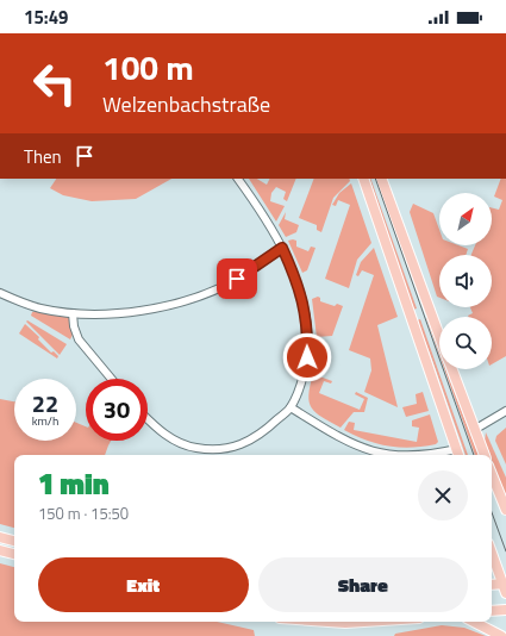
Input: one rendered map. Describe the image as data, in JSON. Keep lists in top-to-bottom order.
{
  "north": "top right",
  "page": {
    "status": "15:49",
    "turn": ["100 m", "Welzenbachstraße"],
    "then": "Then",
    "speed": "22 km/h",
    "limit": "30",
    "heading": ["1 min", "150 m · 15:50"],
    "buttons": ["Exit", "Share"]
  }
}
